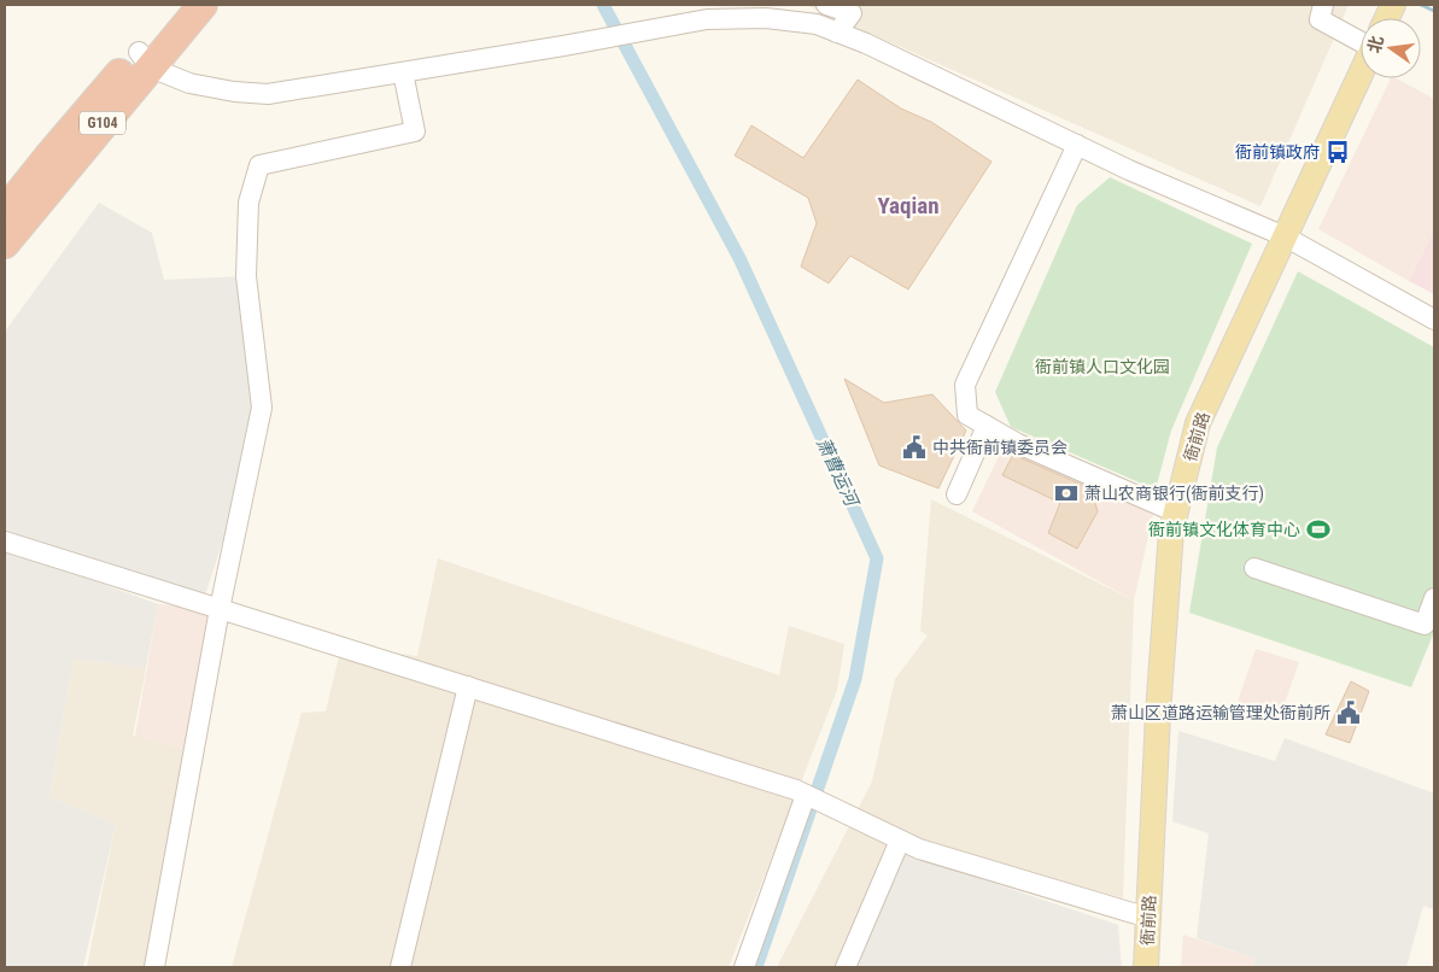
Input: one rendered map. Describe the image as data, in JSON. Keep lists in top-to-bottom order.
{
  "streets": {
    "highway": ["G104"],
    "main road": ["衙前路"]
  },
  "districts": ["Yaqian"],
  "water": ["萧曹运河"],
  "parks": ["衙前镇人口文化园"],
  "places": {
    "bus stop": ["衙前镇政府"],
    "public building": ["中共衙前镇委员会", "萧山区道路运输管理处衙前所"],
    "bank": ["萧山农商银行(衙前支行)"],
    "sports": ["衙前镇文化体育中心"]
  },
  "north": "left"
}
